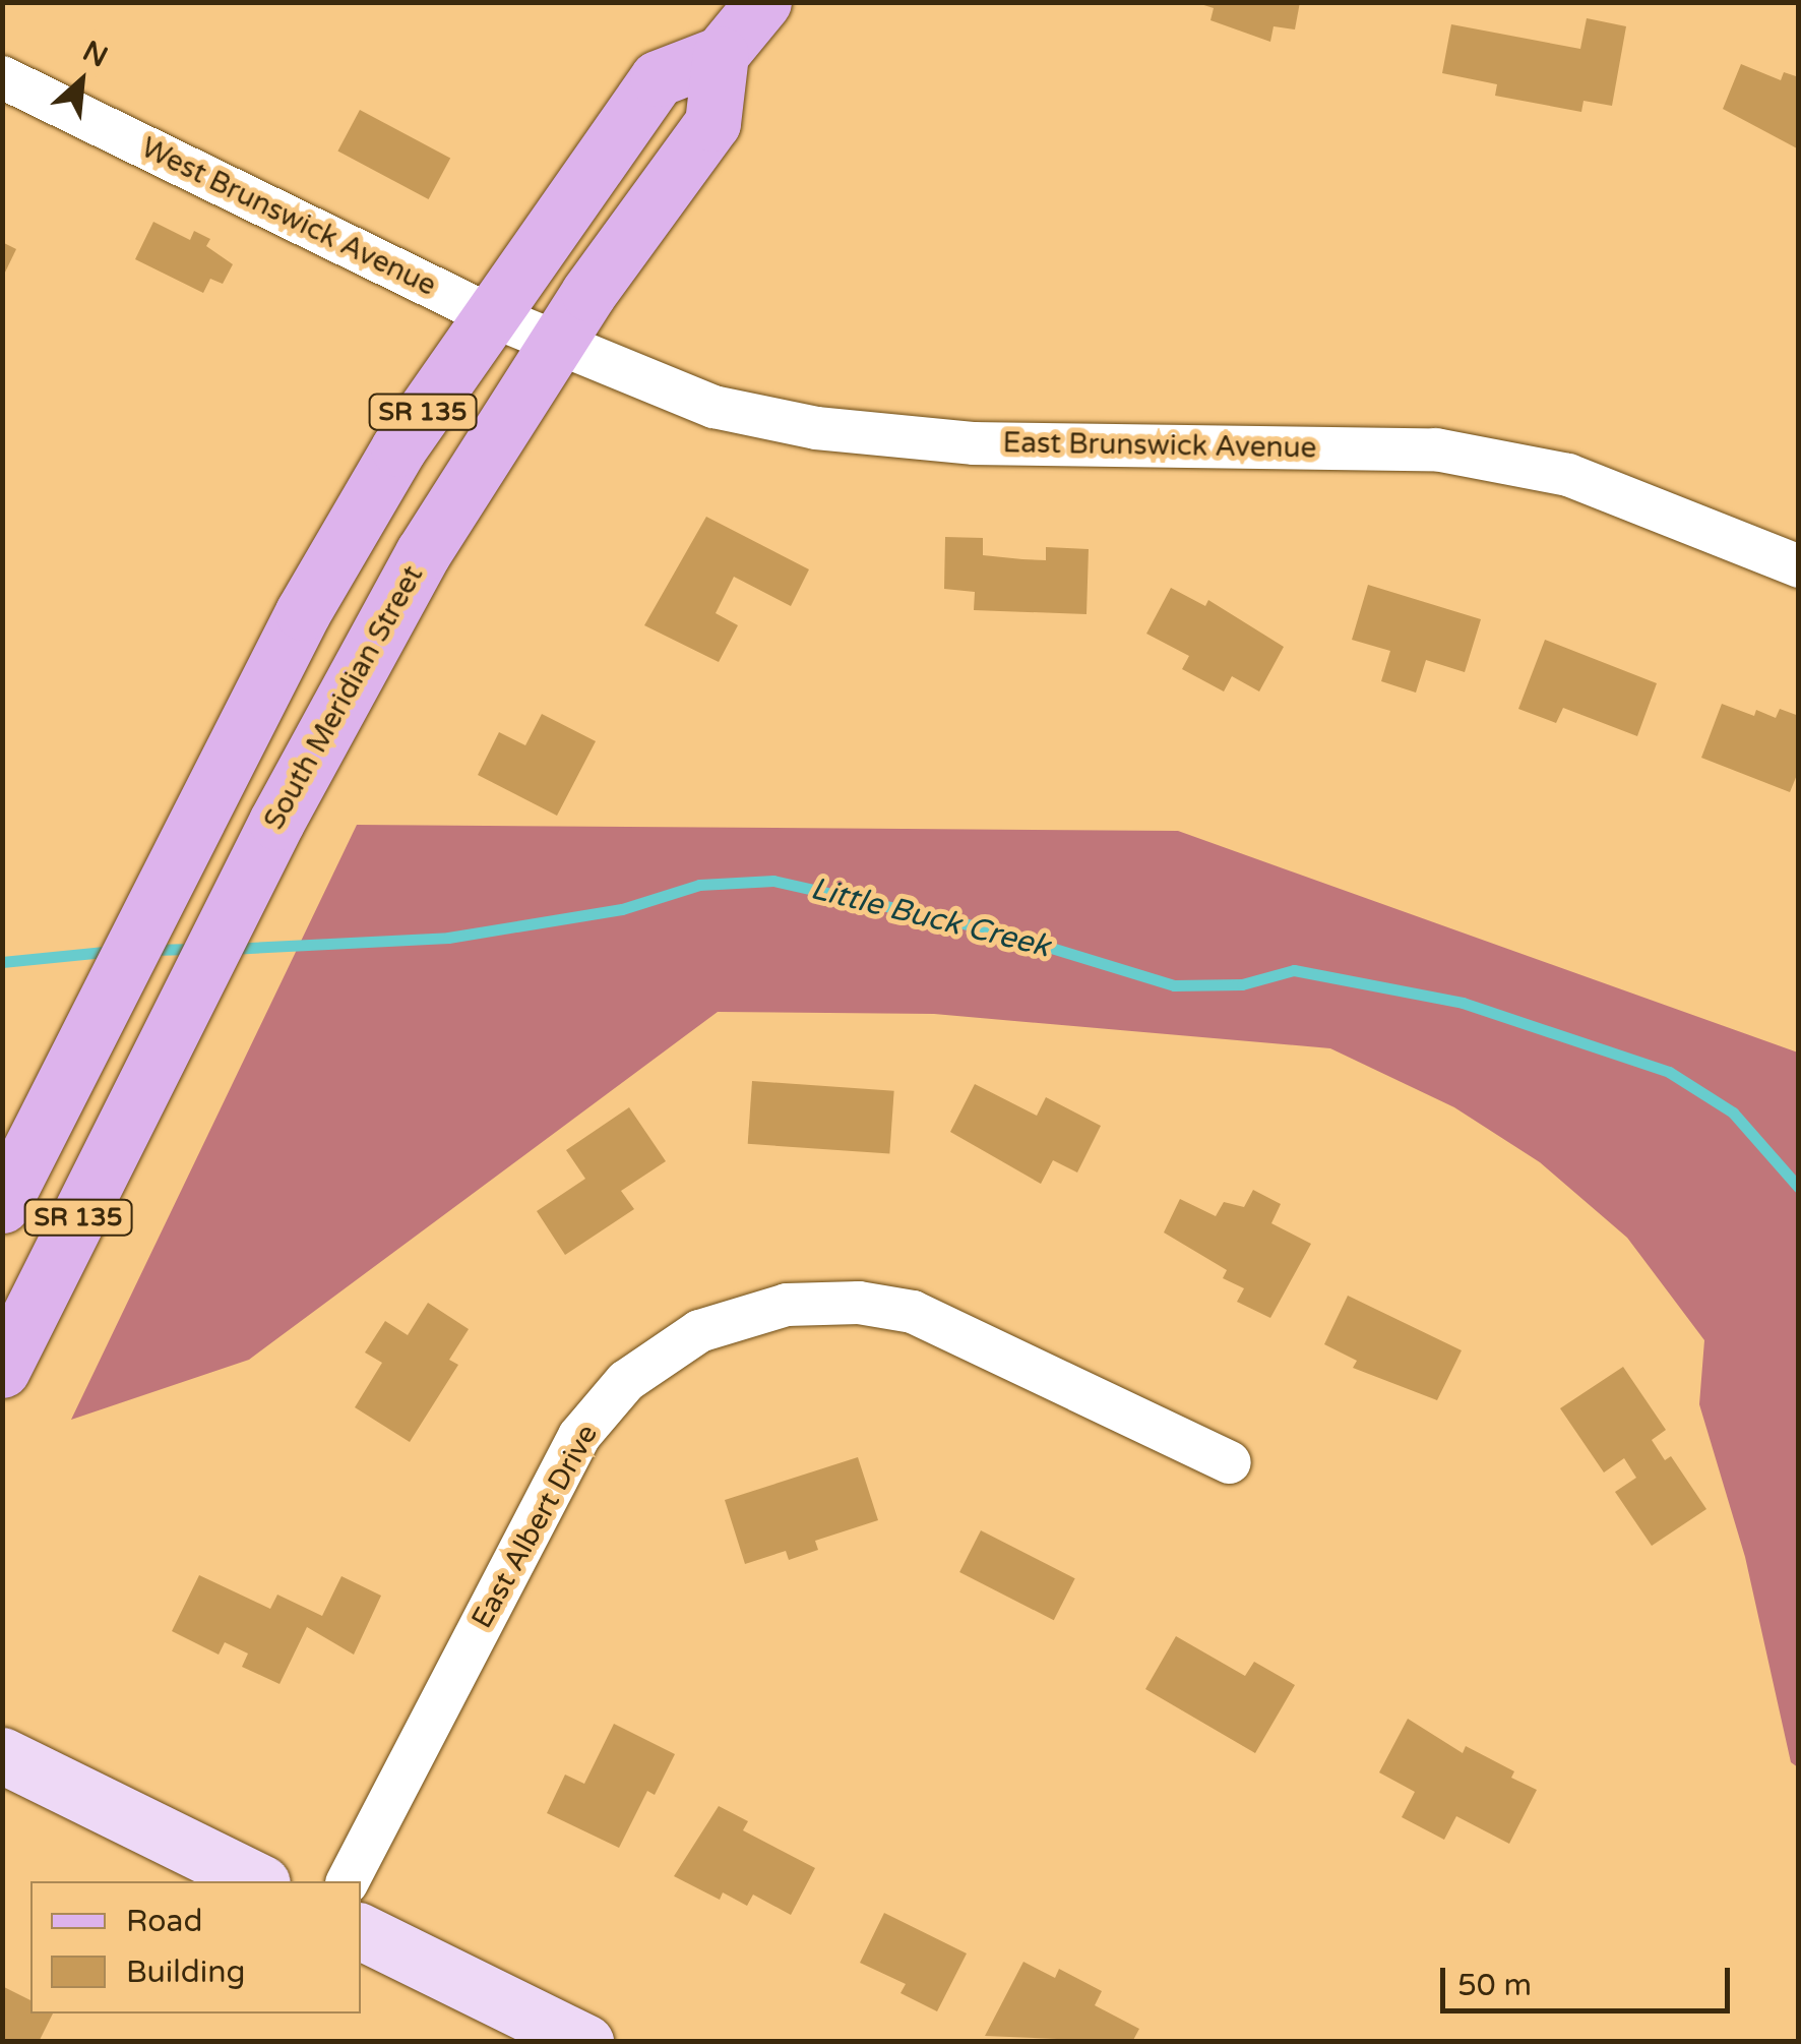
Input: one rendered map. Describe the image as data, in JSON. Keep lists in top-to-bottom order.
{
  "streets": {
    "main road": ["SR 135", "South Meridian Street"],
    "street": ["West Brunswick Avenue", "East Brunswick Avenue", "East Albert Drive"]
  },
  "crossings": [
    ["West Brunswick Avenue", "East Brunswick Avenue"],
    ["West Brunswick Avenue", "South Meridian Street"],
    ["East Brunswick Avenue", "South Meridian Street"]
  ],
  "water": ["Little Buck Creek"],
  "legend": ["Road", "Building"],
  "scale_bar": "50 m",
  "north": "top right"
}
